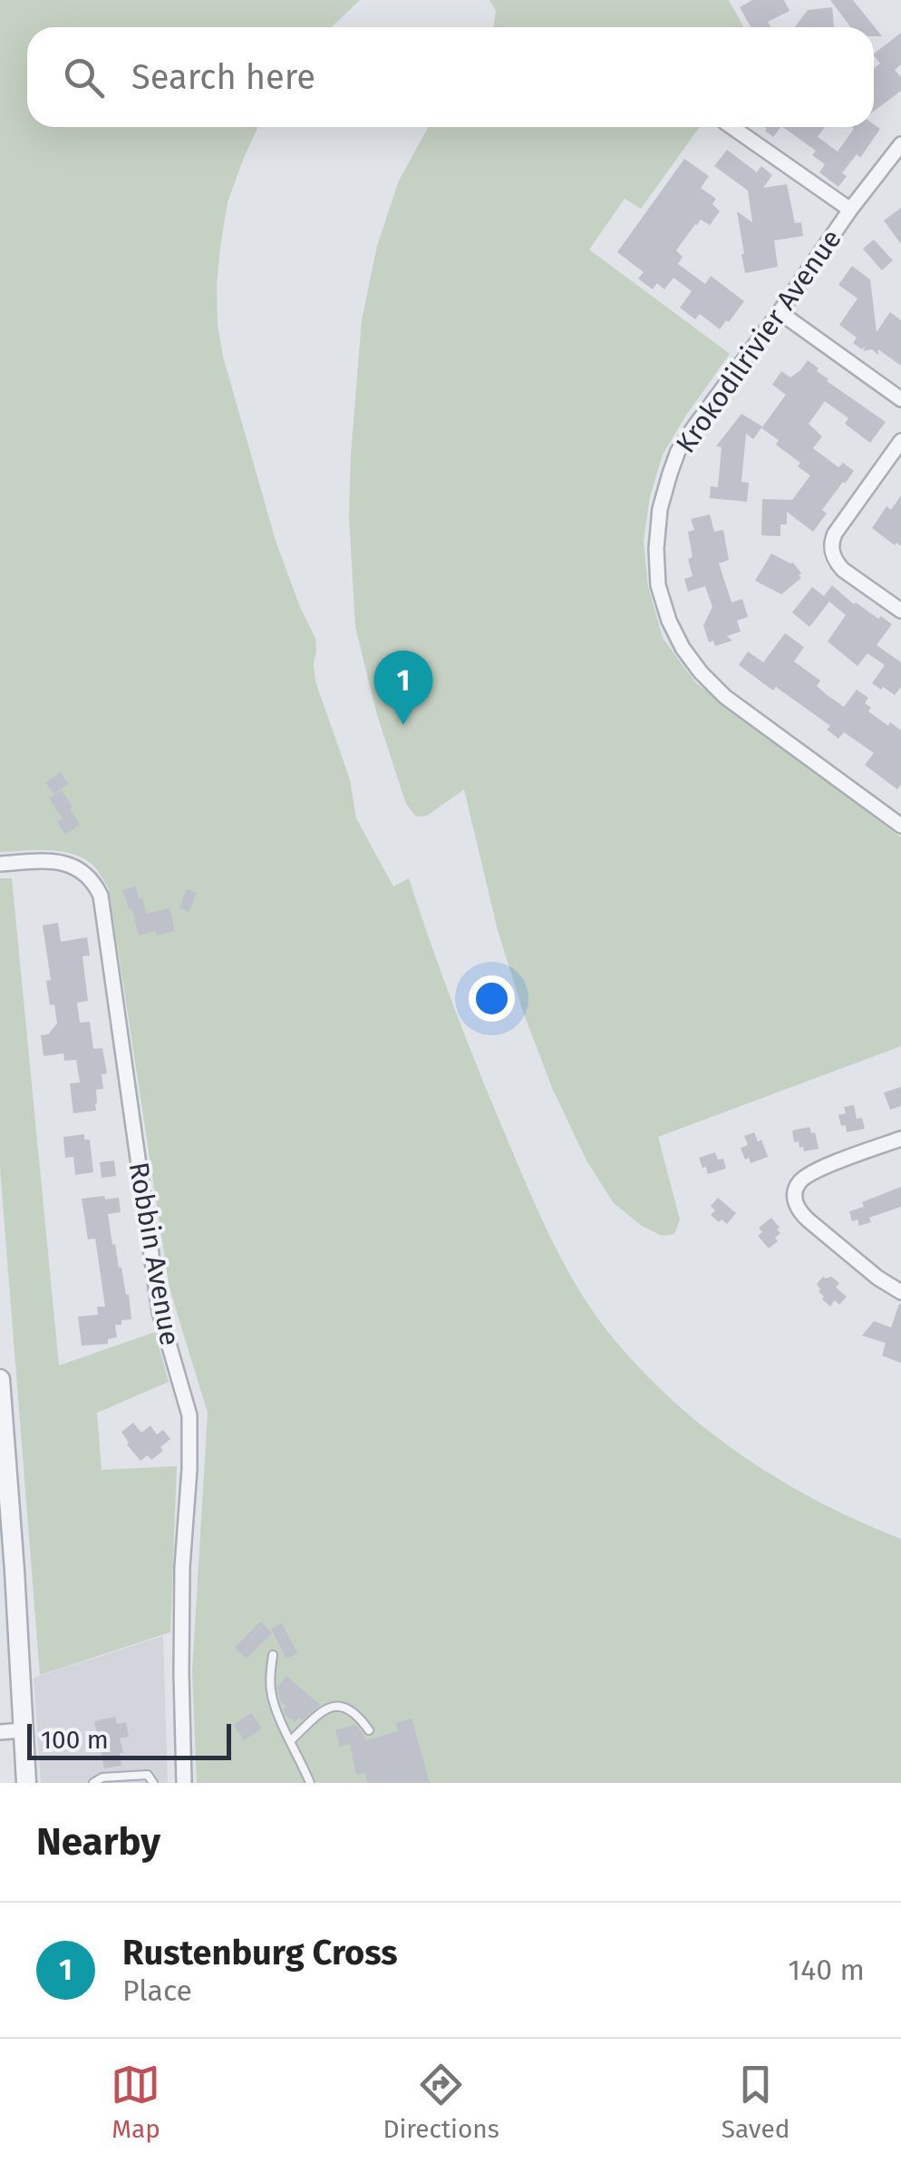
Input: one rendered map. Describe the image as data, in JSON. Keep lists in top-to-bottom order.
{
  "streets": {
    "street": ["Krokodilrivier Avenue", "Robbin Avenue"]
  },
  "scale_bar": "100 m",
  "page": {
    "search": "Search here",
    "pins": "1",
    "scale": "100 m",
    "heading": "Nearby",
    "list": [
      {
        "mark": "1",
        "name": "Rustenburg Cross",
        "note": "Place",
        "value": "140 m"
      }
    ],
    "nav": ["Map", "Directions", "Saved"]
  }
}
